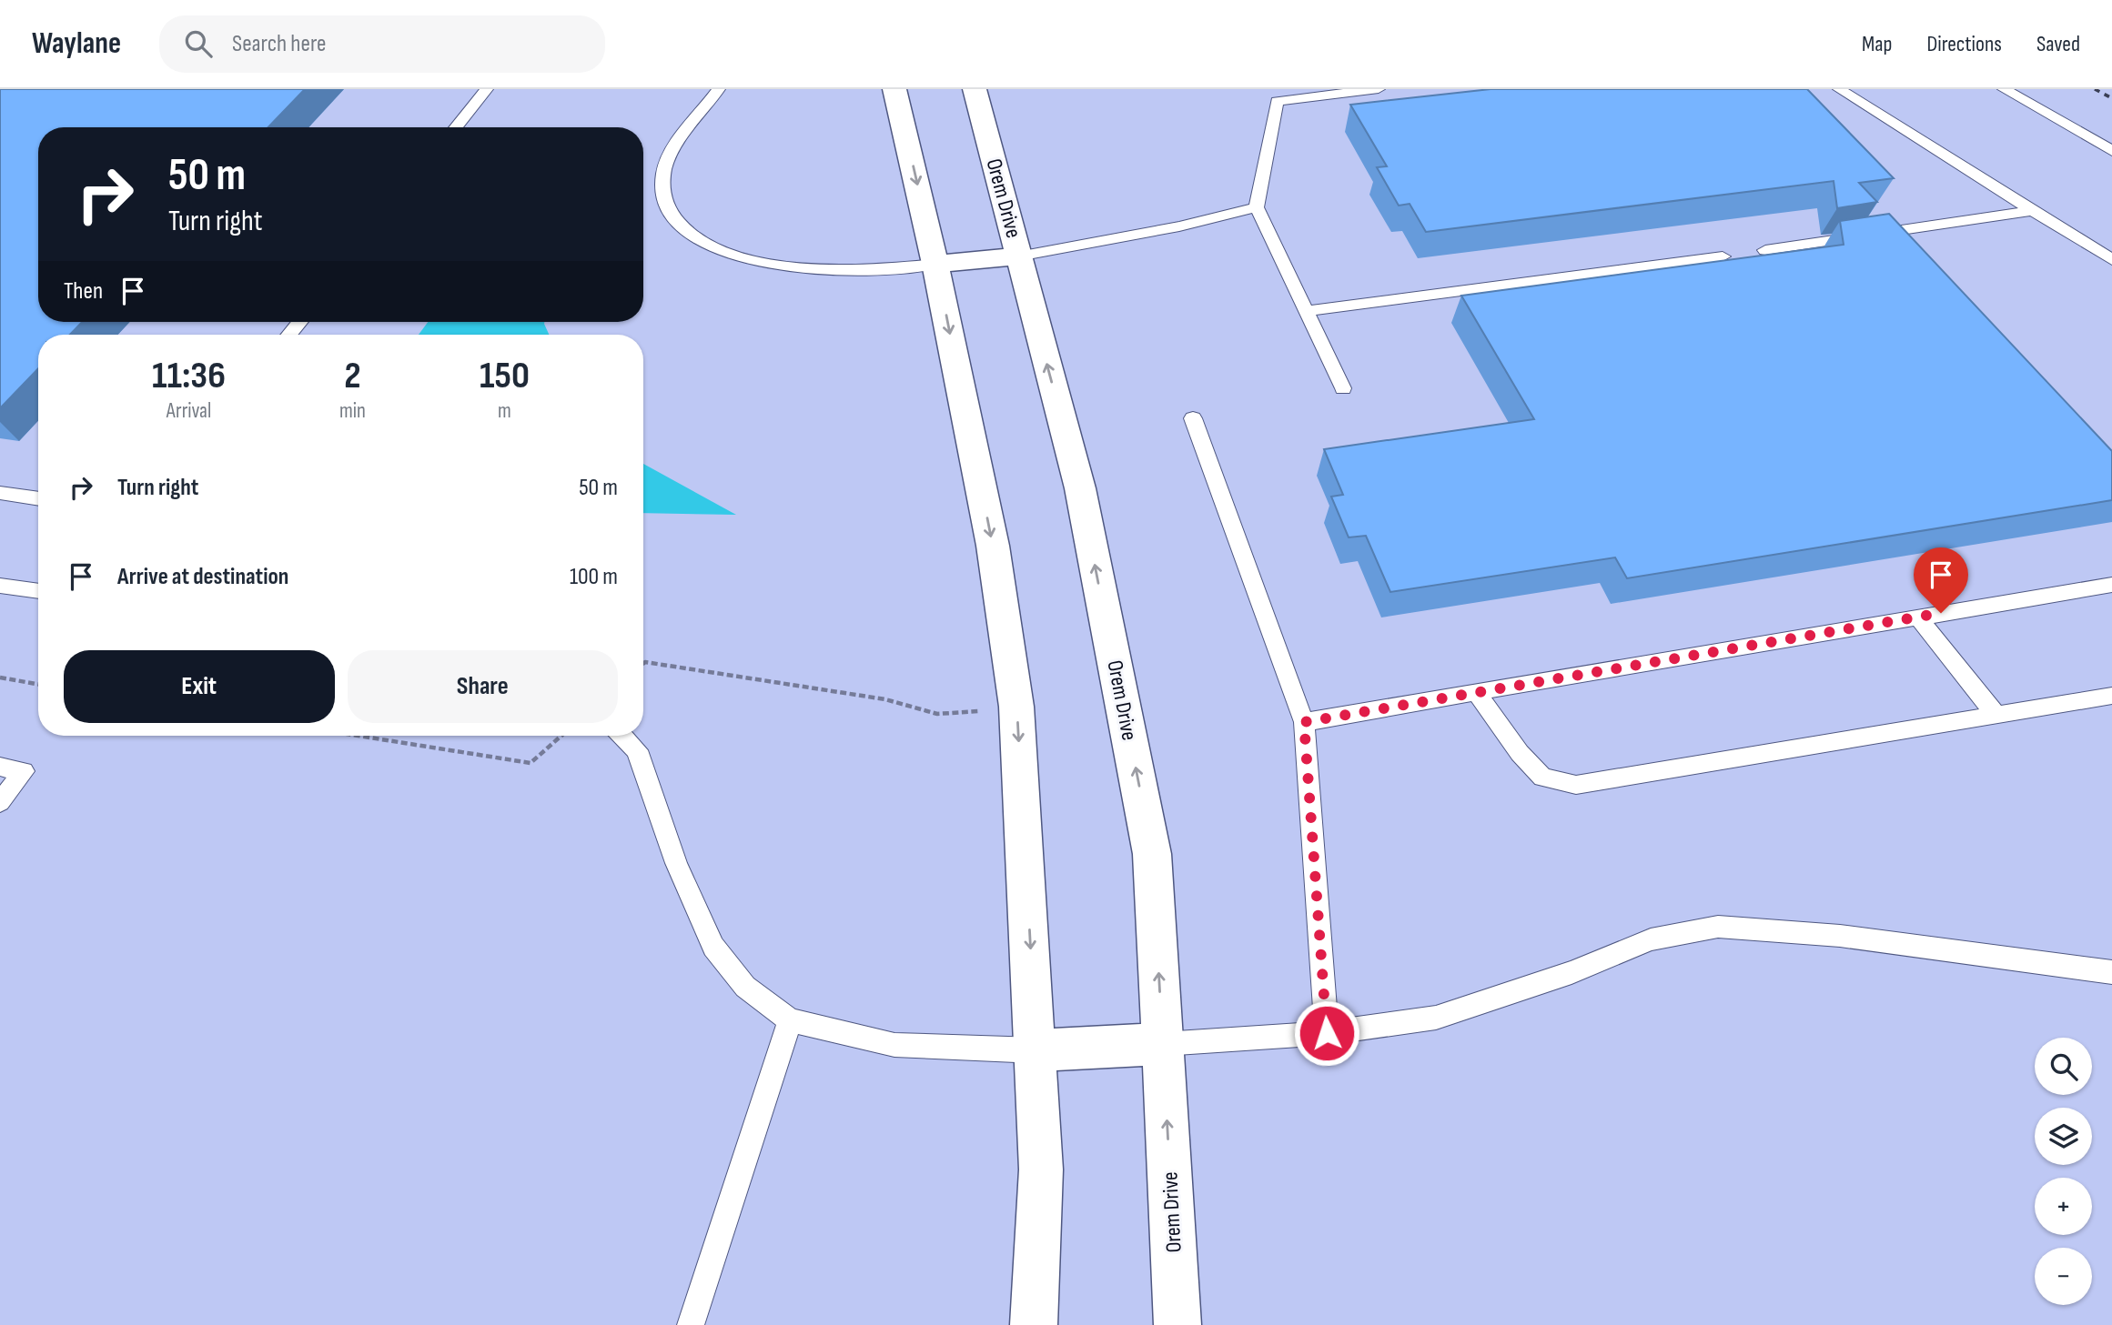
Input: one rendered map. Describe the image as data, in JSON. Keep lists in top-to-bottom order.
{
  "streets": {
    "main road": ["Orem Drive"]
  },
  "page": {
    "header": "Waylane",
    "search": "Search here",
    "nav": ["Map", "Directions", "Saved"],
    "turn": ["50 m", "Turn right"],
    "then": "Then",
    "eta": [
      "11:36",
      "Arrival",
      "2",
      "min",
      "150",
      "m"
    ],
    "list": [
      {
        "name": "Turn right",
        "value": "50 m"
      },
      {
        "name": "Arrive at destination",
        "value": "100 m"
      }
    ],
    "buttons": ["Exit", "Share"],
    "map_buttons": ["+", "−"]
  }
}
